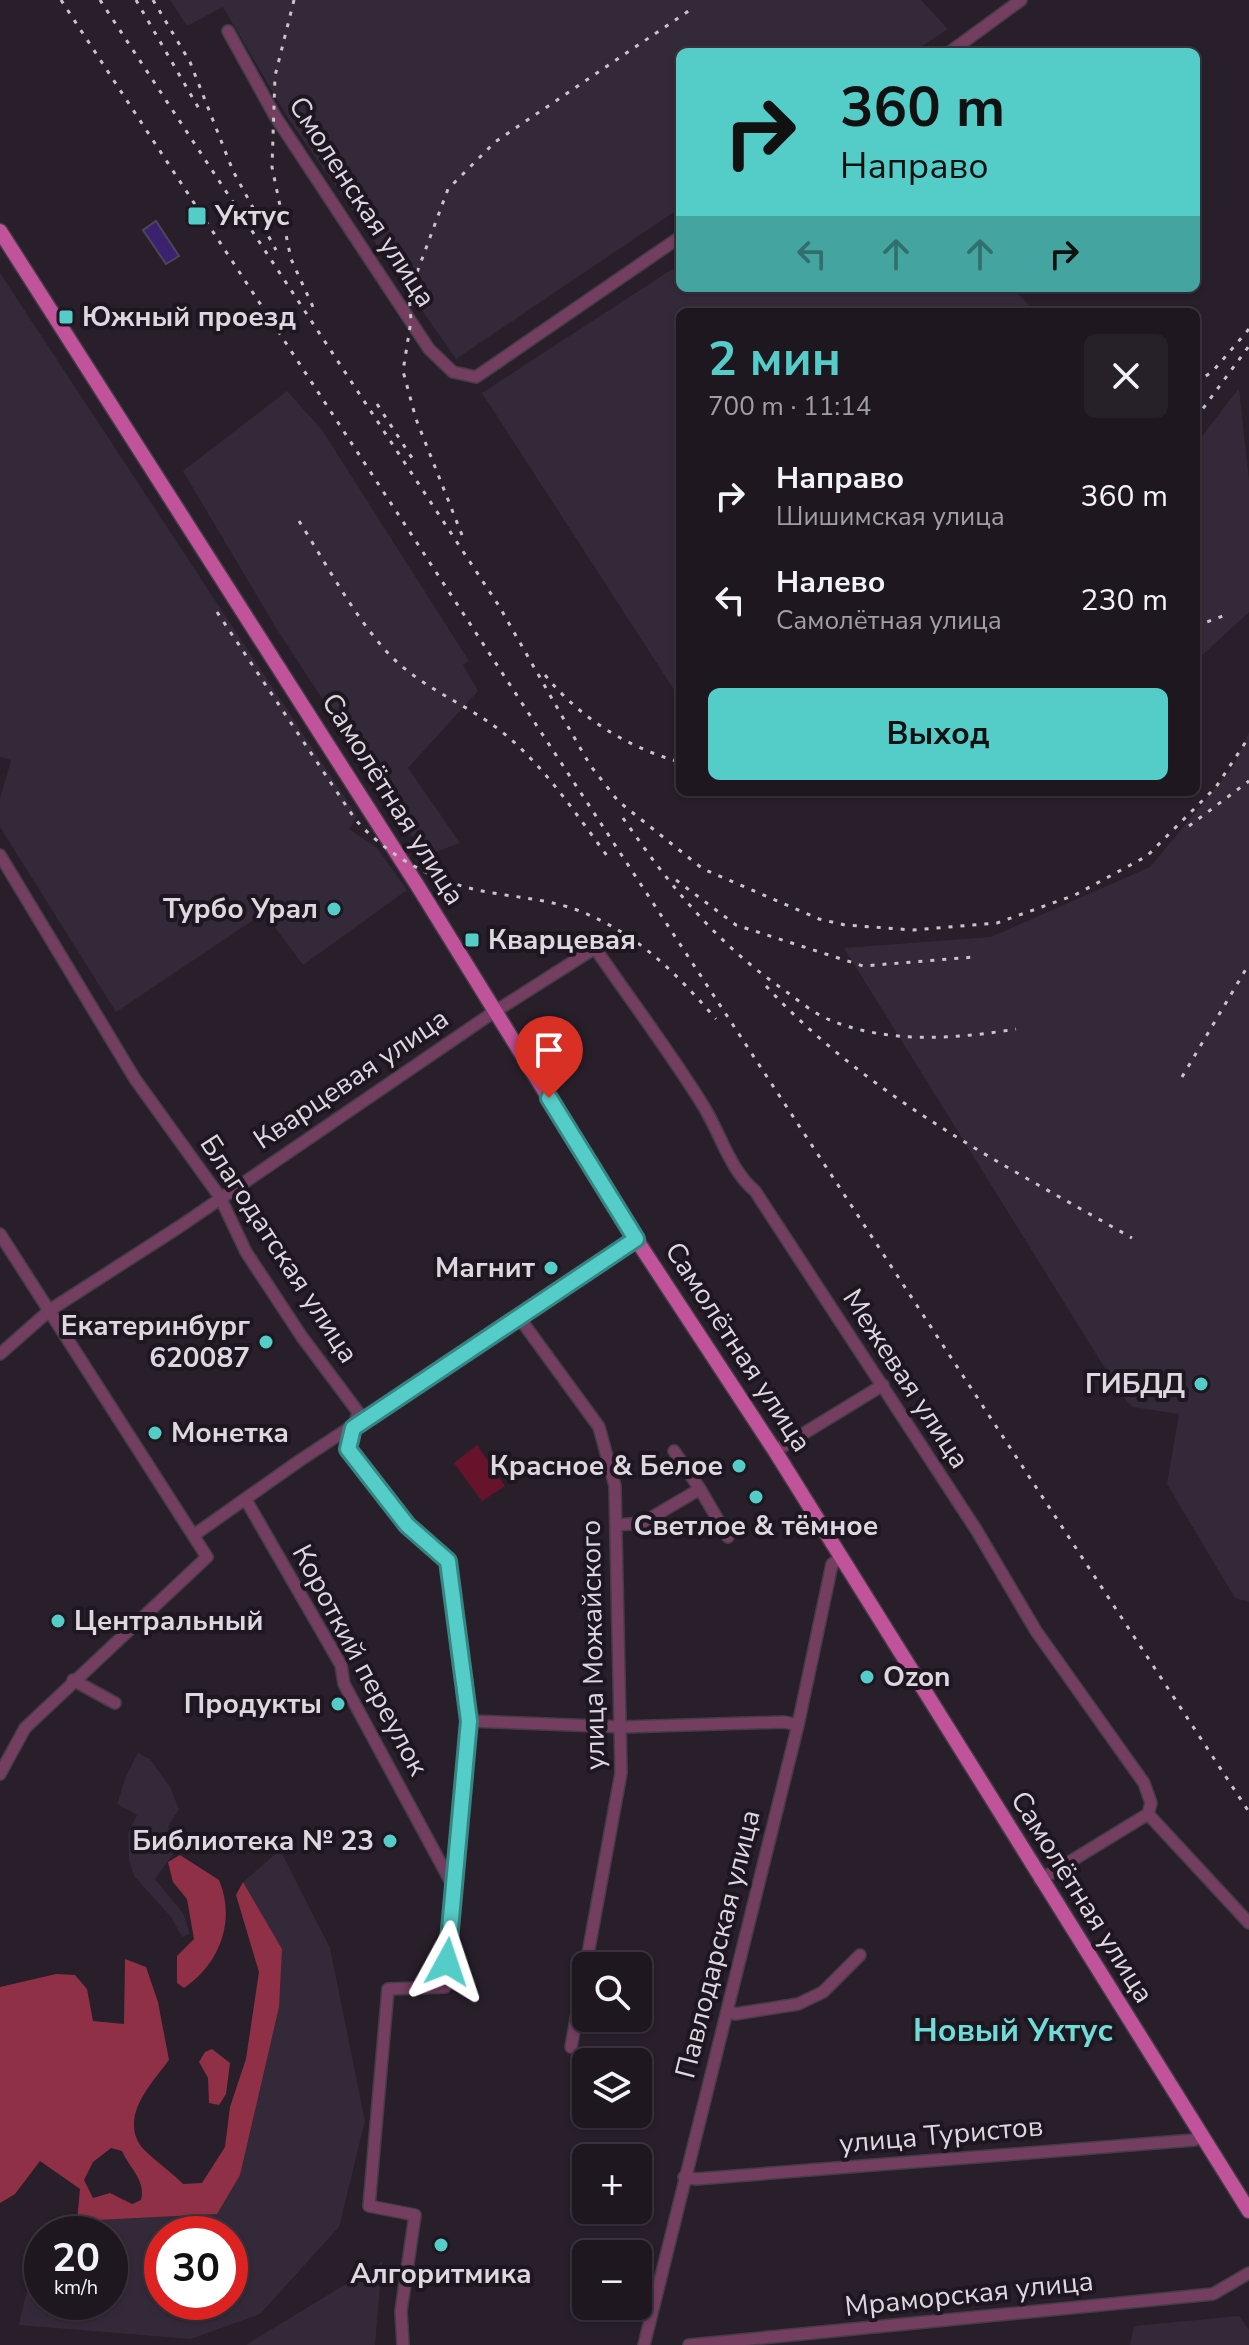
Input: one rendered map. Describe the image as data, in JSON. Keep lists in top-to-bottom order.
{
  "streets": {
    "main road": ["Самолётная улица"],
    "street": [
      "Смоленская улица",
      "Кварцевая улица",
      "Благодатская улица",
      "Межевая улица",
      "улица Можайского",
      "Короткий переулок",
      "Павлодарская улица",
      "улица Туристов",
      "Мраморская улица"
    ]
  },
  "crossings": [
    ["Самолётная улица", "Кварцевая улица"],
    ["Самолётная улица", "Межевая улица"],
    ["Самолётная улица", "Павлодарская улица"],
    ["Самолётная улица", "улица Туристов"],
    ["Кварцевая улица", "Благодатская улица"],
    ["Кварцевая улица", "Межевая улица"],
    ["Благодатская улица", "Короткий переулок"],
    ["Павлодарская улица", "улица Туристов"]
  ],
  "districts": ["Новый Уктус"],
  "places": {
    "transit": ["Уктус", "Южный проезд", "Кварцевая"],
    "other": [
      "Турбо Урал",
      "Магнит",
      "Екатеринбург 620087",
      "ГИБДД",
      "Монетка",
      "Красное & Белое",
      "Светлое & тёмное",
      "Центральный",
      "Ozon",
      "Продукты",
      "Библиотека № 23",
      "Алгоритмика"
    ]
  },
  "page": {
    "turn": ["360 m", "Направо"],
    "heading": ["2 мин", "700 m · 11:14"],
    "list": [
      {
        "name": "Направо",
        "note": "Шишимская улица",
        "value": "360 m"
      },
      {
        "name": "Налево",
        "note": "Самолётная улица",
        "value": "230 m"
      }
    ],
    "buttons": "Выход",
    "map_buttons": ["+", "−"],
    "speed": "20 km/h",
    "limit": "30"
  }
}
